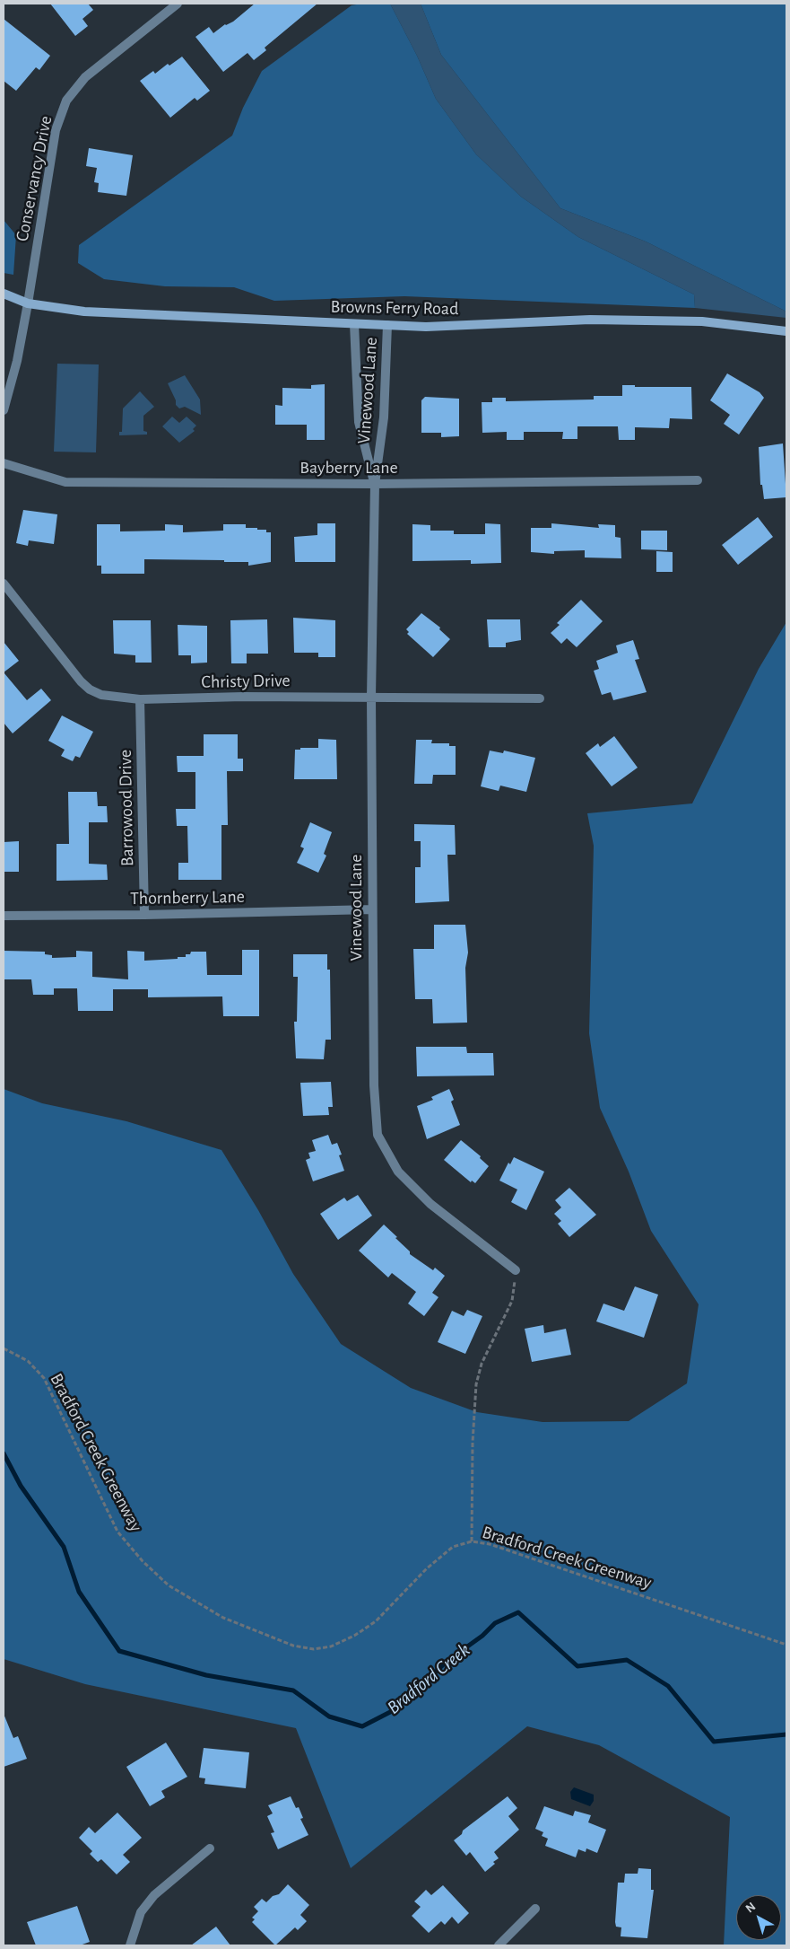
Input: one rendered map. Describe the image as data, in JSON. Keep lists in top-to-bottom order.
{
  "streets": {
    "street": [
      "Conservancy Drive",
      "Browns Ferry Road",
      "Vinewood Lane",
      "Bayberry Lane",
      "Christy Drive",
      "Barrowood Drive",
      "Thornberry Lane"
    ],
    "path": ["Bradford Creek Greenway"]
  },
  "crossings": [
    ["Conservancy Drive", "Browns Ferry Road"],
    ["Browns Ferry Road", "Vinewood Lane"],
    ["Vinewood Lane", "Bayberry Lane"],
    ["Vinewood Lane", "Christy Drive"],
    ["Vinewood Lane", "Thornberry Lane"],
    ["Christy Drive", "Barrowood Drive"],
    ["Barrowood Drive", "Thornberry Lane"]
  ],
  "water": ["Bradford Creek"],
  "north": "top left"
}
